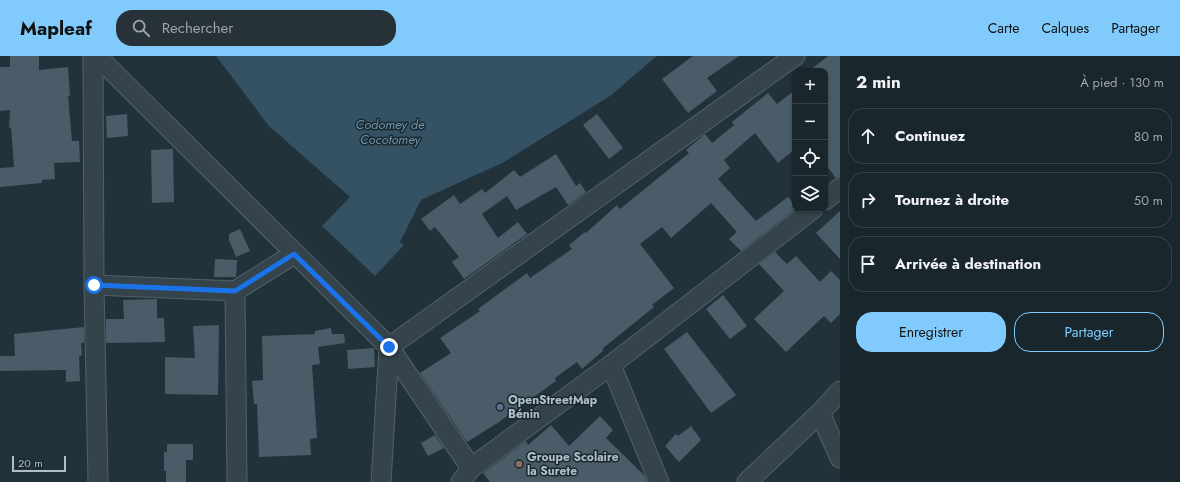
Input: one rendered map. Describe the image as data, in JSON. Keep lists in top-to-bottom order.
{
  "water": ["Codomey de Cocotomey"],
  "places": ["OpenStreetMap Bénin", "Groupe Scolaire la Surete"],
  "scale_bar": "20 m",
  "page": {
    "header": "Mapleaf",
    "search": "Rechercher",
    "nav": ["Carte", "Calques", "Partager"],
    "heading": ["2 min", "À pied · 130 m"],
    "map_buttons": ["+", "−"],
    "list": [
      ["Continuez", "80 m"],
      ["Tournez à droite", "50 m"],
      "Arrivée à destination"
    ],
    "buttons": ["Enregistrer", "Partager"],
    "scale": "20 m"
  }
}
